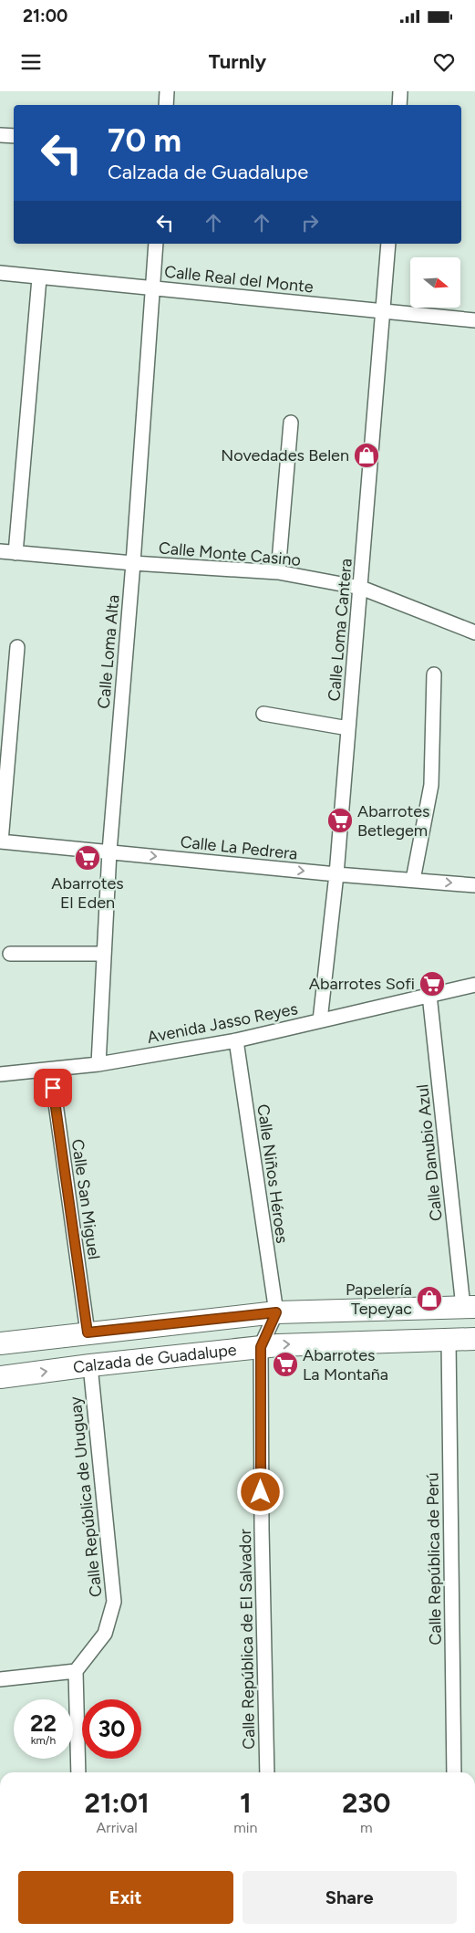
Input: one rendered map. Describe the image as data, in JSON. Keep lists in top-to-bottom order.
{
  "streets": {
    "main road": ["Calzada de Guadalupe"],
    "street": [
      "Calle Real del Monte",
      "Calle Monte Casino",
      "Calle Loma Cantera",
      "Calle Loma Alta",
      "Calle La Pedrera",
      "Avenida Jasso Reyes",
      "Calle Danubio Azul",
      "Calle Niños Héroes",
      "Calle San Miguel",
      "Calle República de Uruguay",
      "Calle República de Perú",
      "Calle República de El Salvador"
    ]
  },
  "crossings": [
    ["Calle Real del Monte", "Calle Loma Cantera"],
    ["Calle Real del Monte", "Calle Loma Alta"],
    ["Calle Monte Casino", "Calle Loma Cantera"],
    ["Calle Monte Casino", "Calle Loma Alta"],
    ["Calle Loma Cantera", "Calle La Pedrera"],
    ["Calle Loma Cantera", "Avenida Jasso Reyes"],
    ["Calle Loma Alta", "Calle La Pedrera"],
    ["Calle Loma Alta", "Avenida Jasso Reyes"],
    ["Avenida Jasso Reyes", "Calle Danubio Azul"],
    ["Avenida Jasso Reyes", "Calle Niños Héroes"],
    ["Avenida Jasso Reyes", "Calle San Miguel"],
    ["Calle Danubio Azul", "Calzada de Guadalupe"],
    ["Calle Niños Héroes", "Calzada de Guadalupe"],
    ["Calle Niños Héroes", "Calle República de El Salvador"],
    ["Calle San Miguel", "Calzada de Guadalupe"],
    ["Calzada de Guadalupe", "Calle República de Uruguay"],
    ["Calzada de Guadalupe", "Calle República de Perú"],
    ["Calzada de Guadalupe", "Calle República de El Salvador"]
  ],
  "one_way": ["Calle La Pedrera"],
  "places": {
    "shop": ["Novedades Belen", "Papelería Tepeyac"],
    "supermarket": [
      "Abarrotes Betlegem",
      "Abarrotes El Eden",
      "Abarrotes Sofi",
      "Abarrotes La Montaña"
    ]
  },
  "north": "right",
  "page": {
    "status": "21:00",
    "header": "Turnly",
    "turn": ["70 m", "Calzada de Guadalupe"],
    "speed": "22 km/h",
    "limit": "30",
    "eta": [
      "21:01",
      "Arrival",
      "1",
      "min",
      "230",
      "m"
    ],
    "buttons": ["Exit", "Share"]
  }
}
